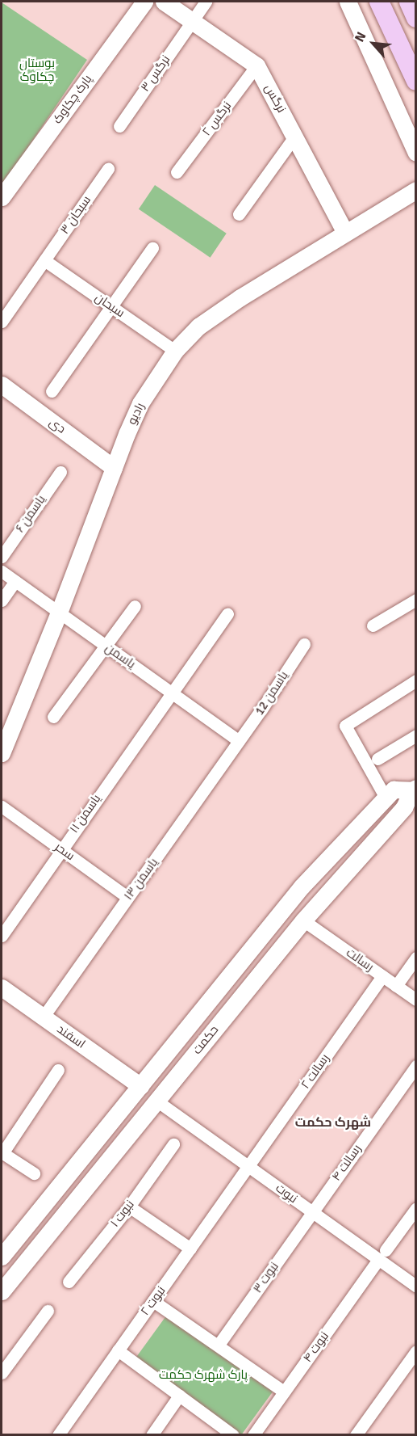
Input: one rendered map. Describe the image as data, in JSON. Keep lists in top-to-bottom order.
{
  "streets": {
    "street": [
      "نرگس ۳",
      "نرگس",
      "پارک چکاوک",
      "نرگس ۲",
      "سبحان ۳",
      "سبحان",
      "رادیو",
      "دی",
      "یاسمن ۶",
      "یاسمن",
      "یاسمن 12",
      "یاسمن ۱۱",
      "سحر",
      "یاسمن ۱۳",
      "رسالت",
      "اسفند",
      "حکمت",
      "رسالت ۲",
      "رسالت ۴",
      "نبوت",
      "نبوت ۱",
      "نبوت ۳",
      "نبوت ۲",
      "نبوت ۴"
    ]
  },
  "crossings": [
    ["نرگس ۳", "نرگس"],
    ["نرگس", "نرگس ۲"],
    ["نرگس", "رادیو"],
    ["سبحان ۳", "سبحان"],
    ["سبحان", "رادیو"],
    ["رادیو", "دی"],
    ["رادیو", "یاسمن"],
    ["یاسمن", "یاسمن 12"],
    ["یاسمن", "یاسمن ۱۱"],
    ["یاسمن", "یاسمن ۱۳"],
    ["یاسمن 12", "یاسمن ۱۳"],
    ["یاسمن ۱۱", "سحر"],
    ["سحر", "یاسمن ۱۳"],
    ["یاسمن ۱۳", "اسفند"],
    ["رسالت", "حکمت"],
    ["رسالت", "رسالت ۲"],
    ["اسفند", "حکمت"],
    ["حکمت", "نبوت"],
    ["رسالت ۲", "نبوت"],
    ["رسالت ۲", "نبوت ۲"],
    ["رسالت ۴", "نبوت"],
    ["رسالت ۴", "نبوت ۳"],
    ["نبوت", "نبوت ۳"],
    ["نبوت", "نبوت ۲"],
    ["نبوت", "نبوت ۴"]
  ],
  "districts": ["شهرک حکمت"],
  "parks": ["بوستان چکاوک", "پارک شهرک حکمت"],
  "north": "top left"
}
